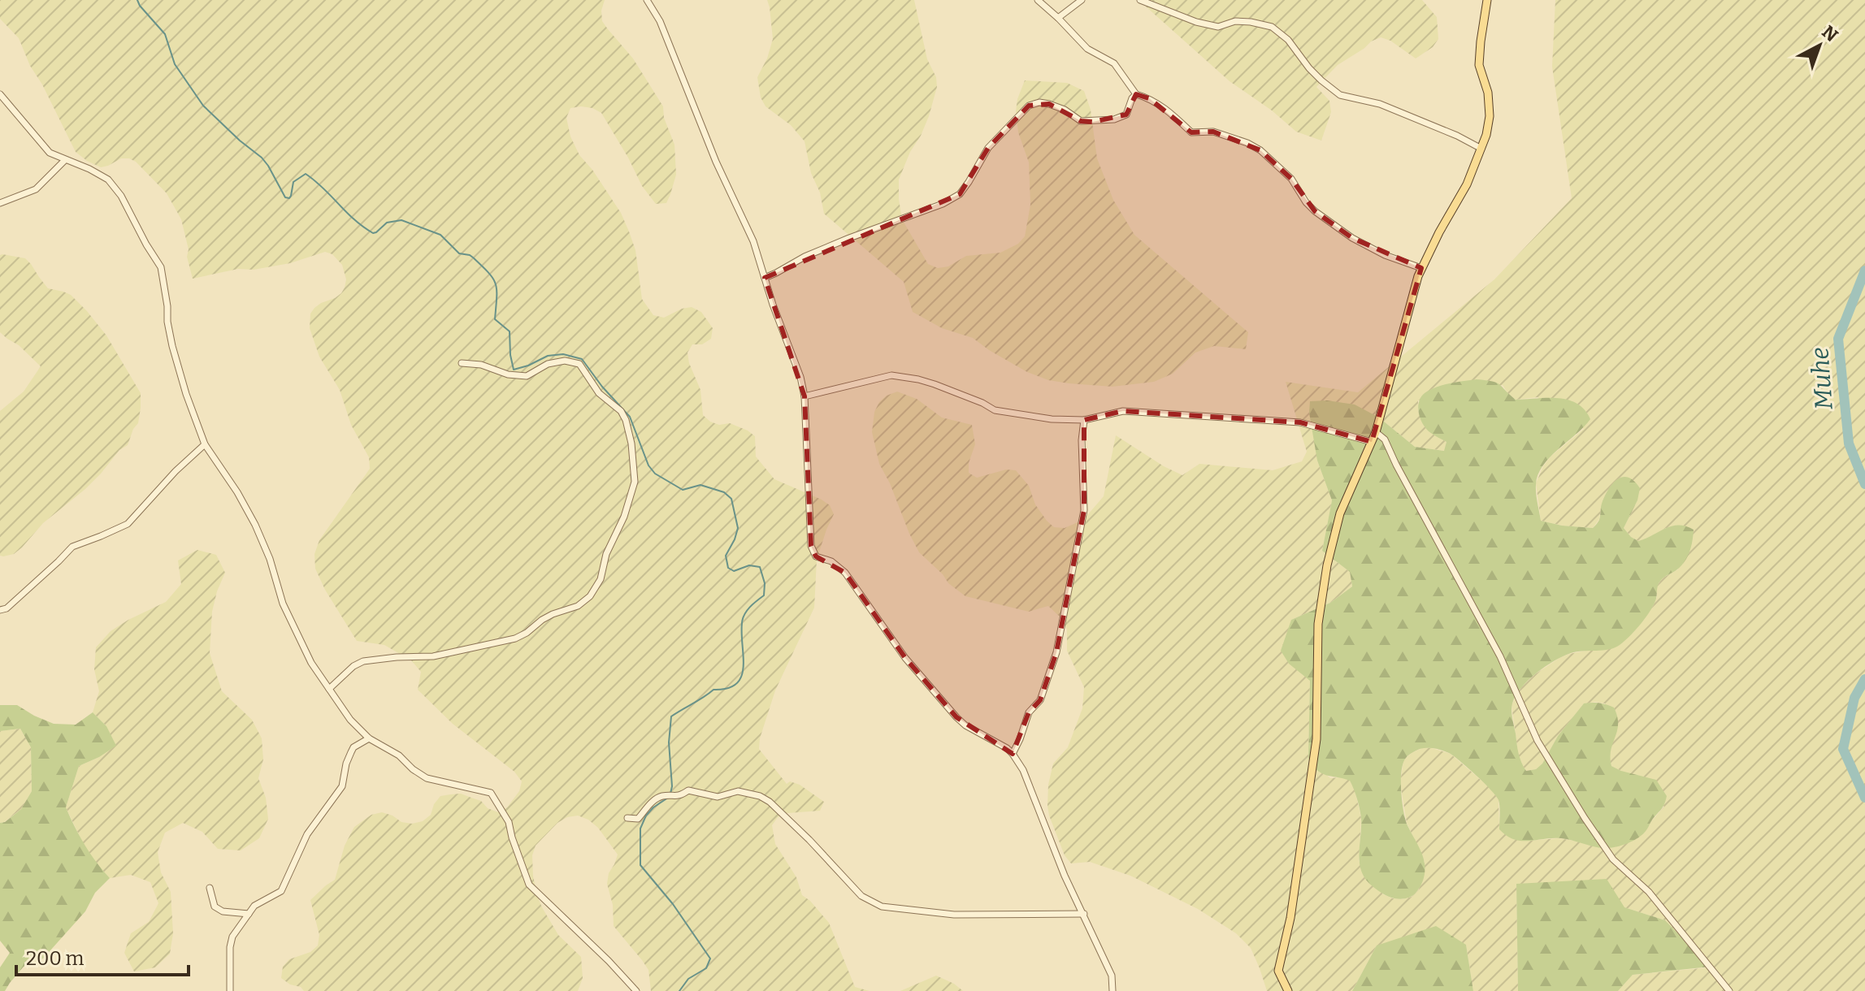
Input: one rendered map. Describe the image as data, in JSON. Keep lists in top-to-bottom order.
{
  "water": ["Muhe"],
  "scale_bar": "200 m",
  "north": "top right"
}
